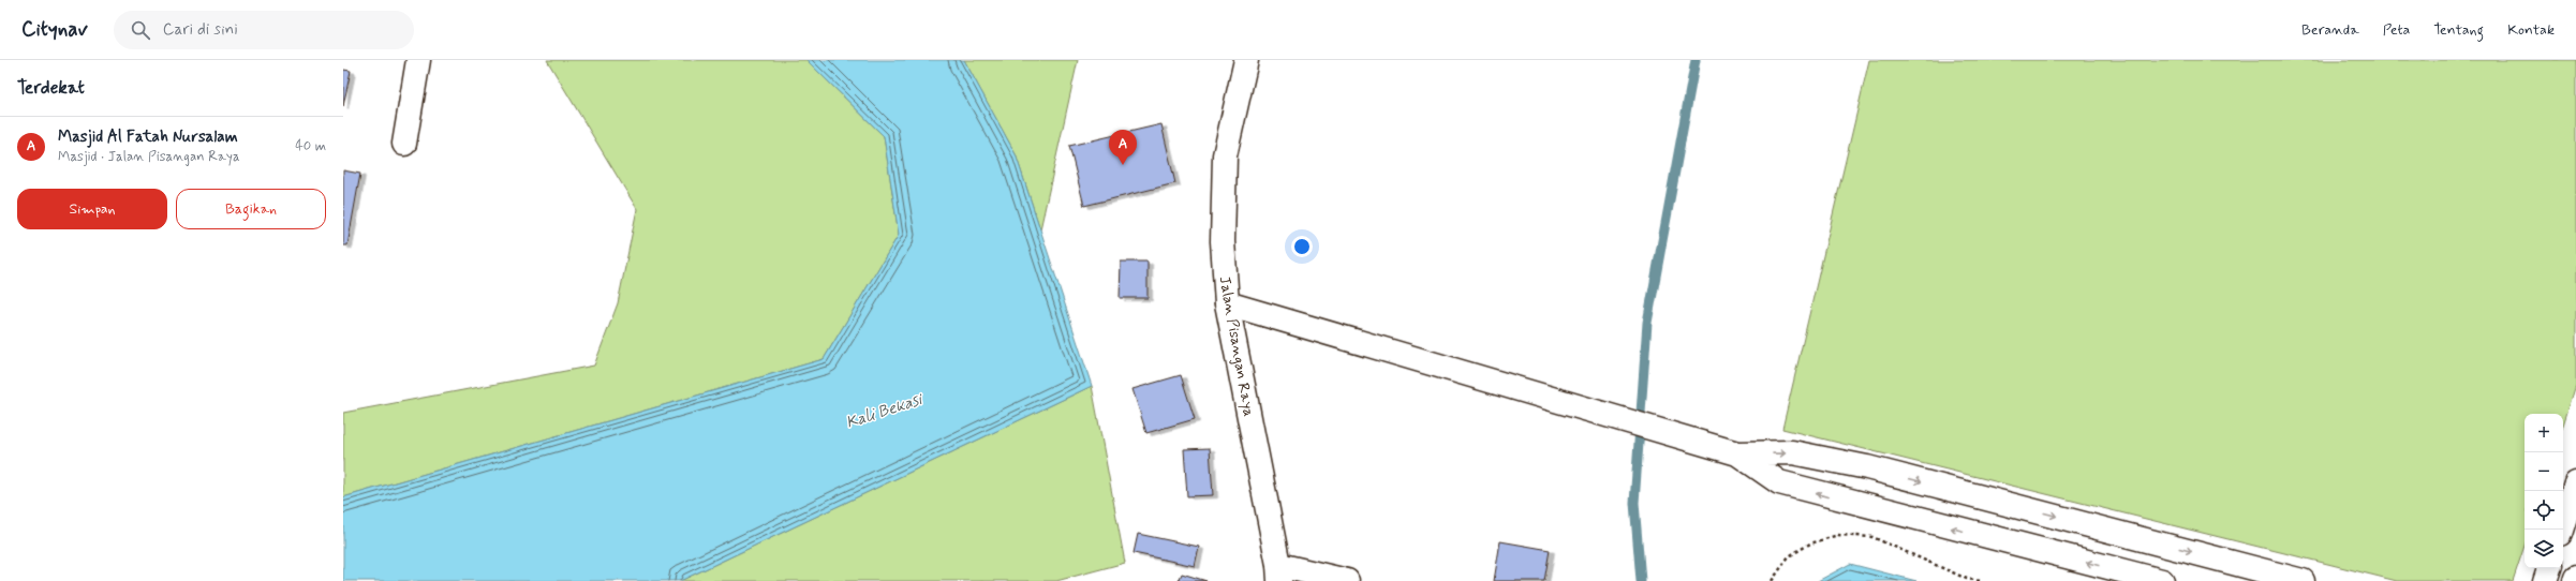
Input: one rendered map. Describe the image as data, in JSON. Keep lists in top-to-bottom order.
{
  "streets": {
    "street": ["Jalan Pisangan Raya"]
  },
  "water": ["Kali Bekasi"],
  "page": {
    "header": "Citynav",
    "search": "Cari di sini",
    "nav": [
      "Beranda",
      "Peta",
      "Tentang",
      "Kontak"
    ],
    "heading": "Terdekat",
    "list": [
      {
        "mark": "A",
        "name": "Masjid Al Fatah Nursalam",
        "note": "Masjid · Jalan Pisangan Raya",
        "value": "40 m"
      }
    ],
    "pins": "A",
    "buttons": ["Simpan", "Bagikan"],
    "map_buttons": ["+", "−"]
  }
}
